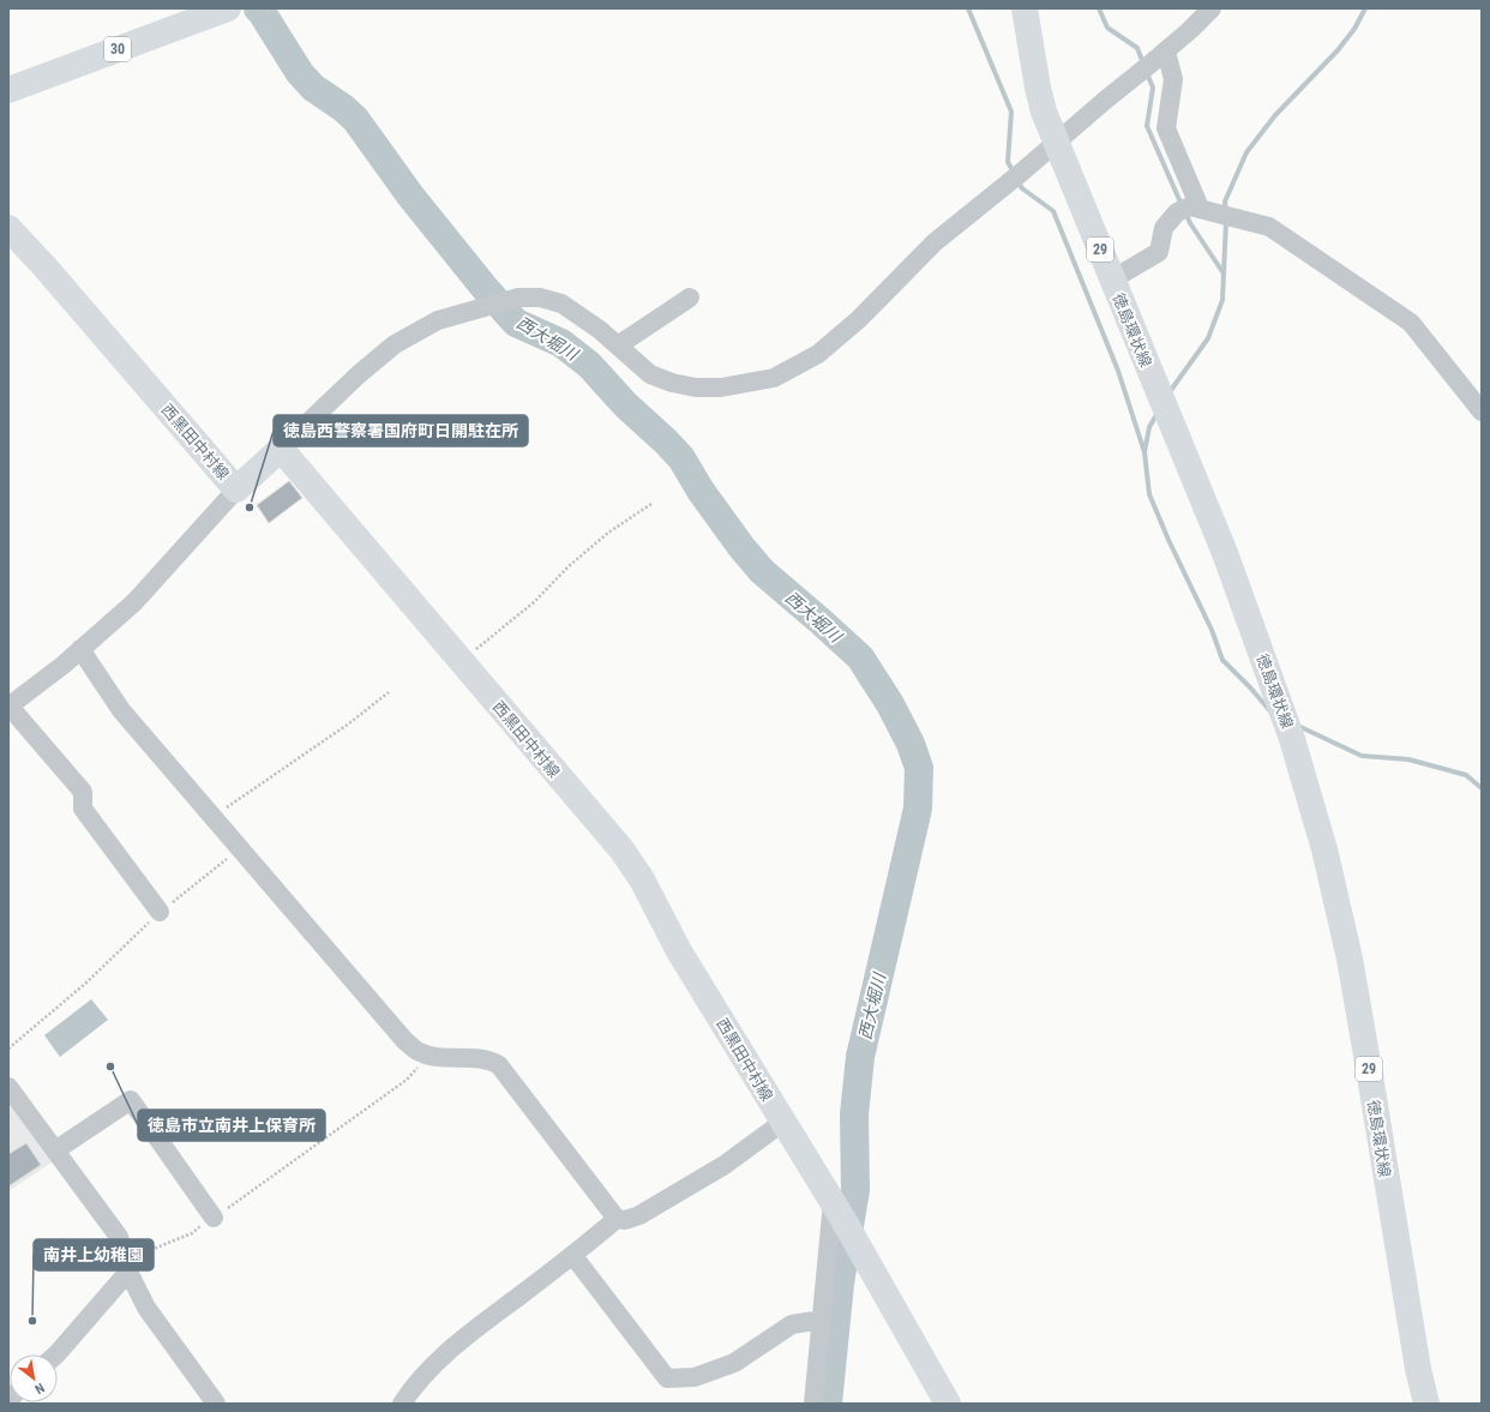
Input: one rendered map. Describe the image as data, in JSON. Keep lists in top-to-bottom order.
{
  "streets": {
    "main road": [
      "30",
      "29",
      "徳島環状線",
      "西黒田中村線"
    ]
  },
  "water": ["西大堀川"],
  "places": ["徳島西警察署国府町日開駐在所", "徳島市立南井上保育所", "南井上幼稚園"],
  "north": "bottom right"
}
